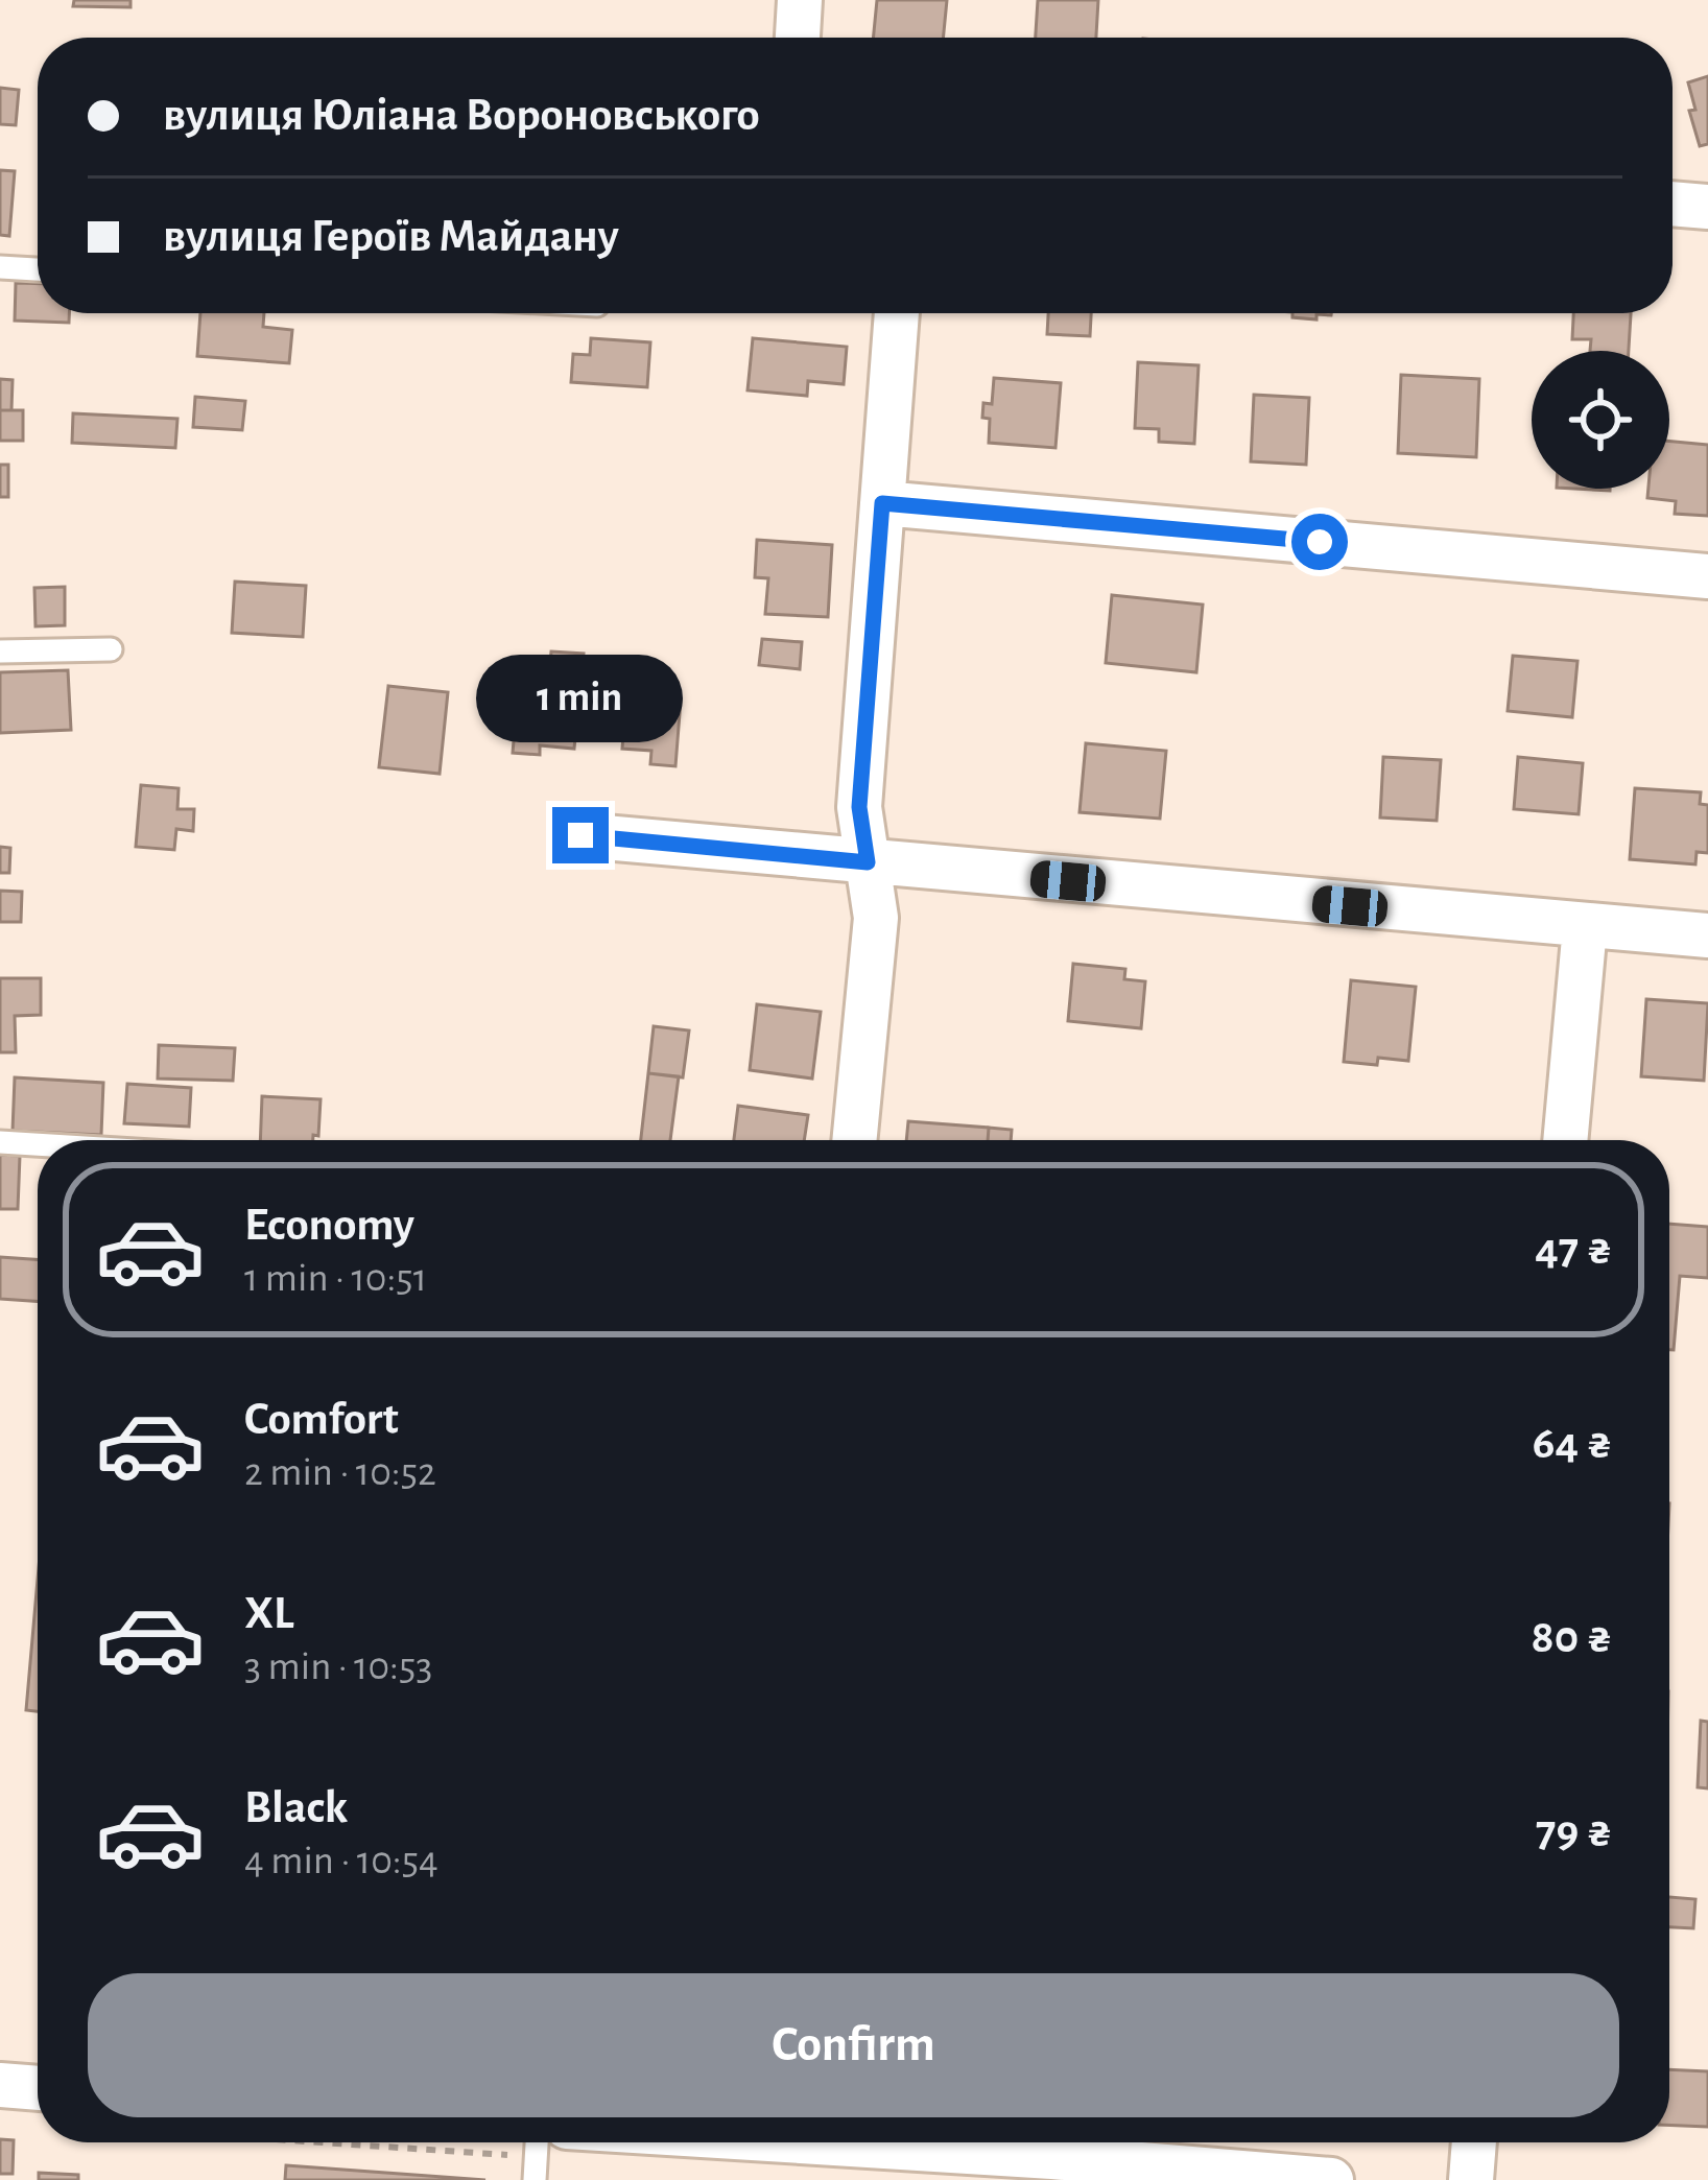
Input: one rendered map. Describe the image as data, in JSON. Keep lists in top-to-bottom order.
{
  "page": {
    "banner": ["вулиця Юліана Вороновського", "вулиця Героїв Майдану"],
    "bubble": "1 min",
    "list": [
      {
        "name": "Economy",
        "note": "1 min · 10:51",
        "value": "47 ₴"
      },
      {
        "name": "Comfort",
        "note": "2 min · 10:52",
        "value": "64 ₴"
      },
      {
        "name": "XL",
        "note": "3 min · 10:53",
        "value": "80 ₴"
      },
      {
        "name": "Black",
        "note": "4 min · 10:54",
        "value": "79 ₴"
      }
    ],
    "buttons": "Confirm"
  }
}
